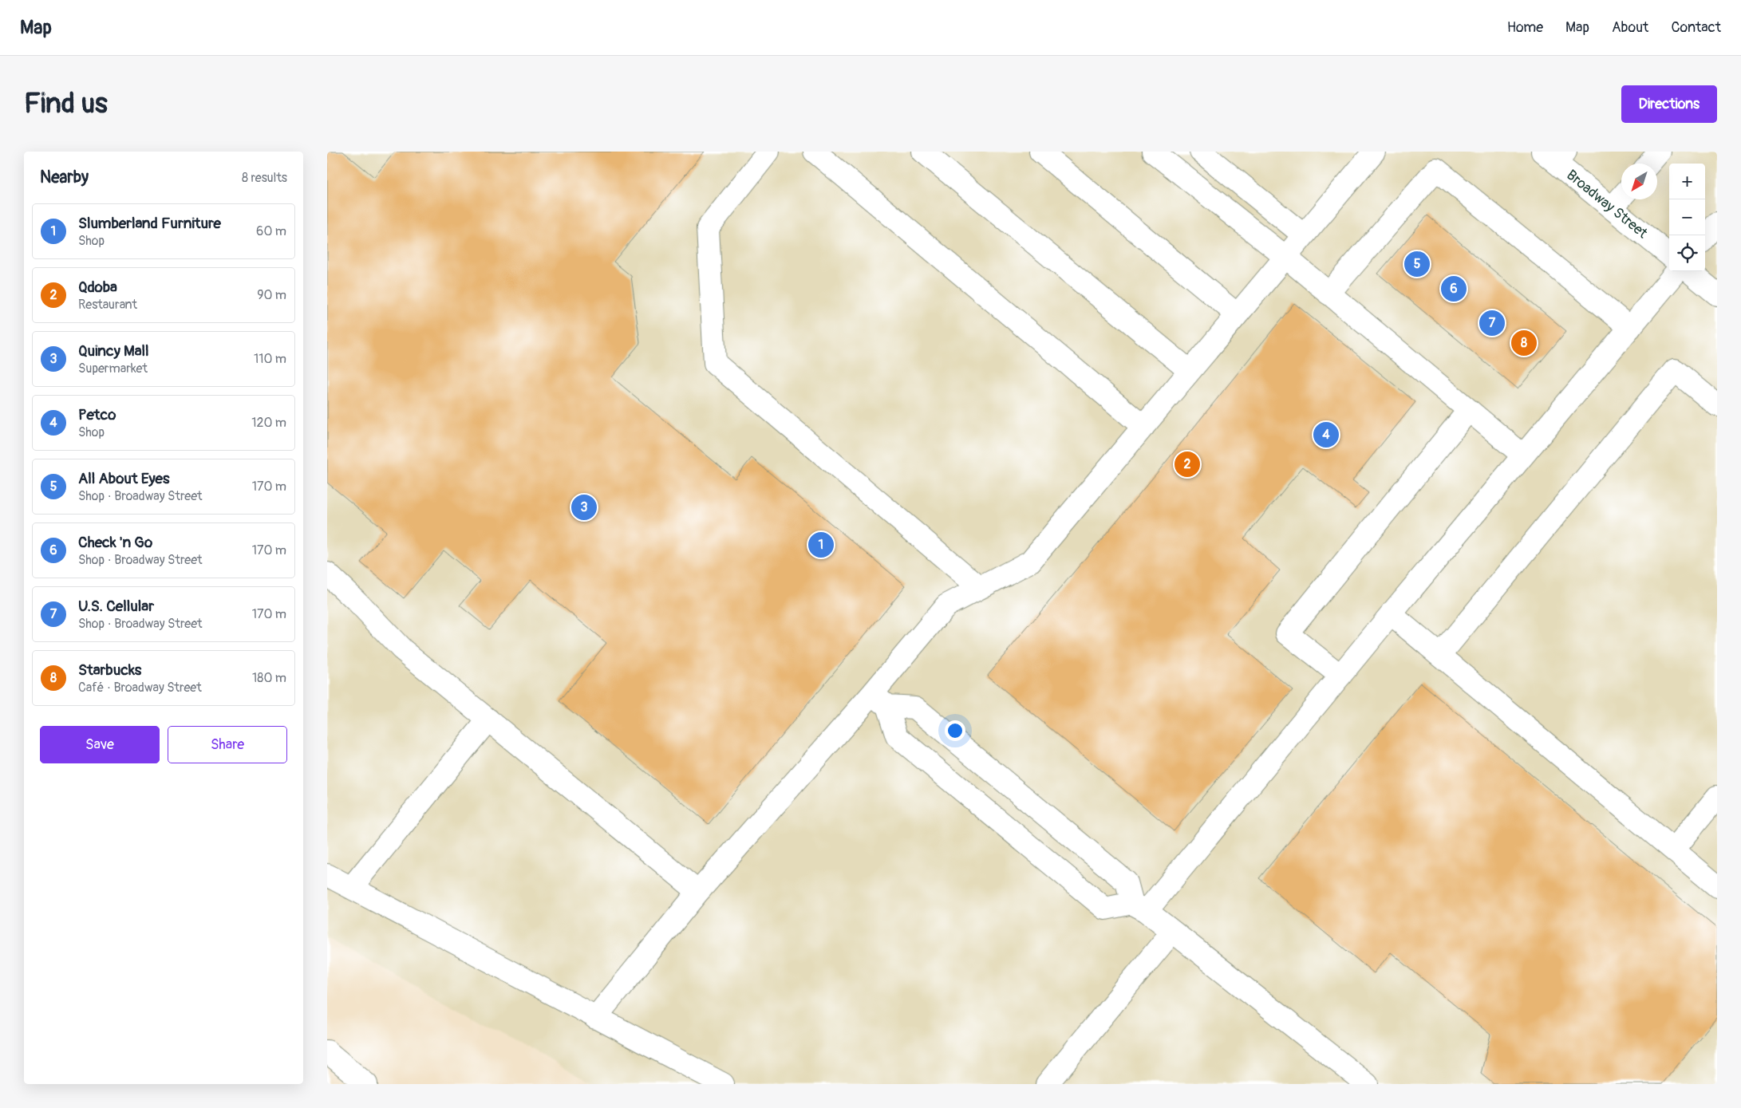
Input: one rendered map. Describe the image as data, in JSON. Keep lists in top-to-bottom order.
{
  "streets": {
    "main road": ["Broadway Street"]
  },
  "north": "bottom left",
  "page": {
    "header": "Map",
    "nav": [
      "Home",
      "Map",
      "About",
      "Contact"
    ],
    "buttons": [
      "Directions",
      ["Save", "Share"]
    ],
    "title": "Find us",
    "heading": ["Nearby", "8 results"],
    "map_buttons": ["+", "−"],
    "list": [
      {
        "mark": "1",
        "name": "Slumberland Furniture",
        "note": "Shop",
        "value": "60 m"
      },
      {
        "mark": "2",
        "name": "Qdoba",
        "note": "Restaurant",
        "value": "90 m"
      },
      {
        "mark": "3",
        "name": "Quincy Mall",
        "note": "Supermarket",
        "value": "110 m"
      },
      {
        "mark": "4",
        "name": "Petco",
        "note": "Shop",
        "value": "120 m"
      },
      {
        "mark": "5",
        "name": "All About Eyes",
        "note": "Shop · Broadway Street",
        "value": "170 m"
      },
      {
        "mark": "6",
        "name": "Check 'n Go",
        "note": "Shop · Broadway Street",
        "value": "170 m"
      },
      {
        "mark": "7",
        "name": "U.S. Cellular",
        "note": "Shop · Broadway Street",
        "value": "170 m"
      },
      {
        "mark": "8",
        "name": "Starbucks",
        "note": "Café · Broadway Street",
        "value": "180 m"
      }
    ],
    "pins": [
      "5",
      "6",
      "7",
      "8",
      "4",
      "2",
      "3",
      "1"
    ]
  }
}
